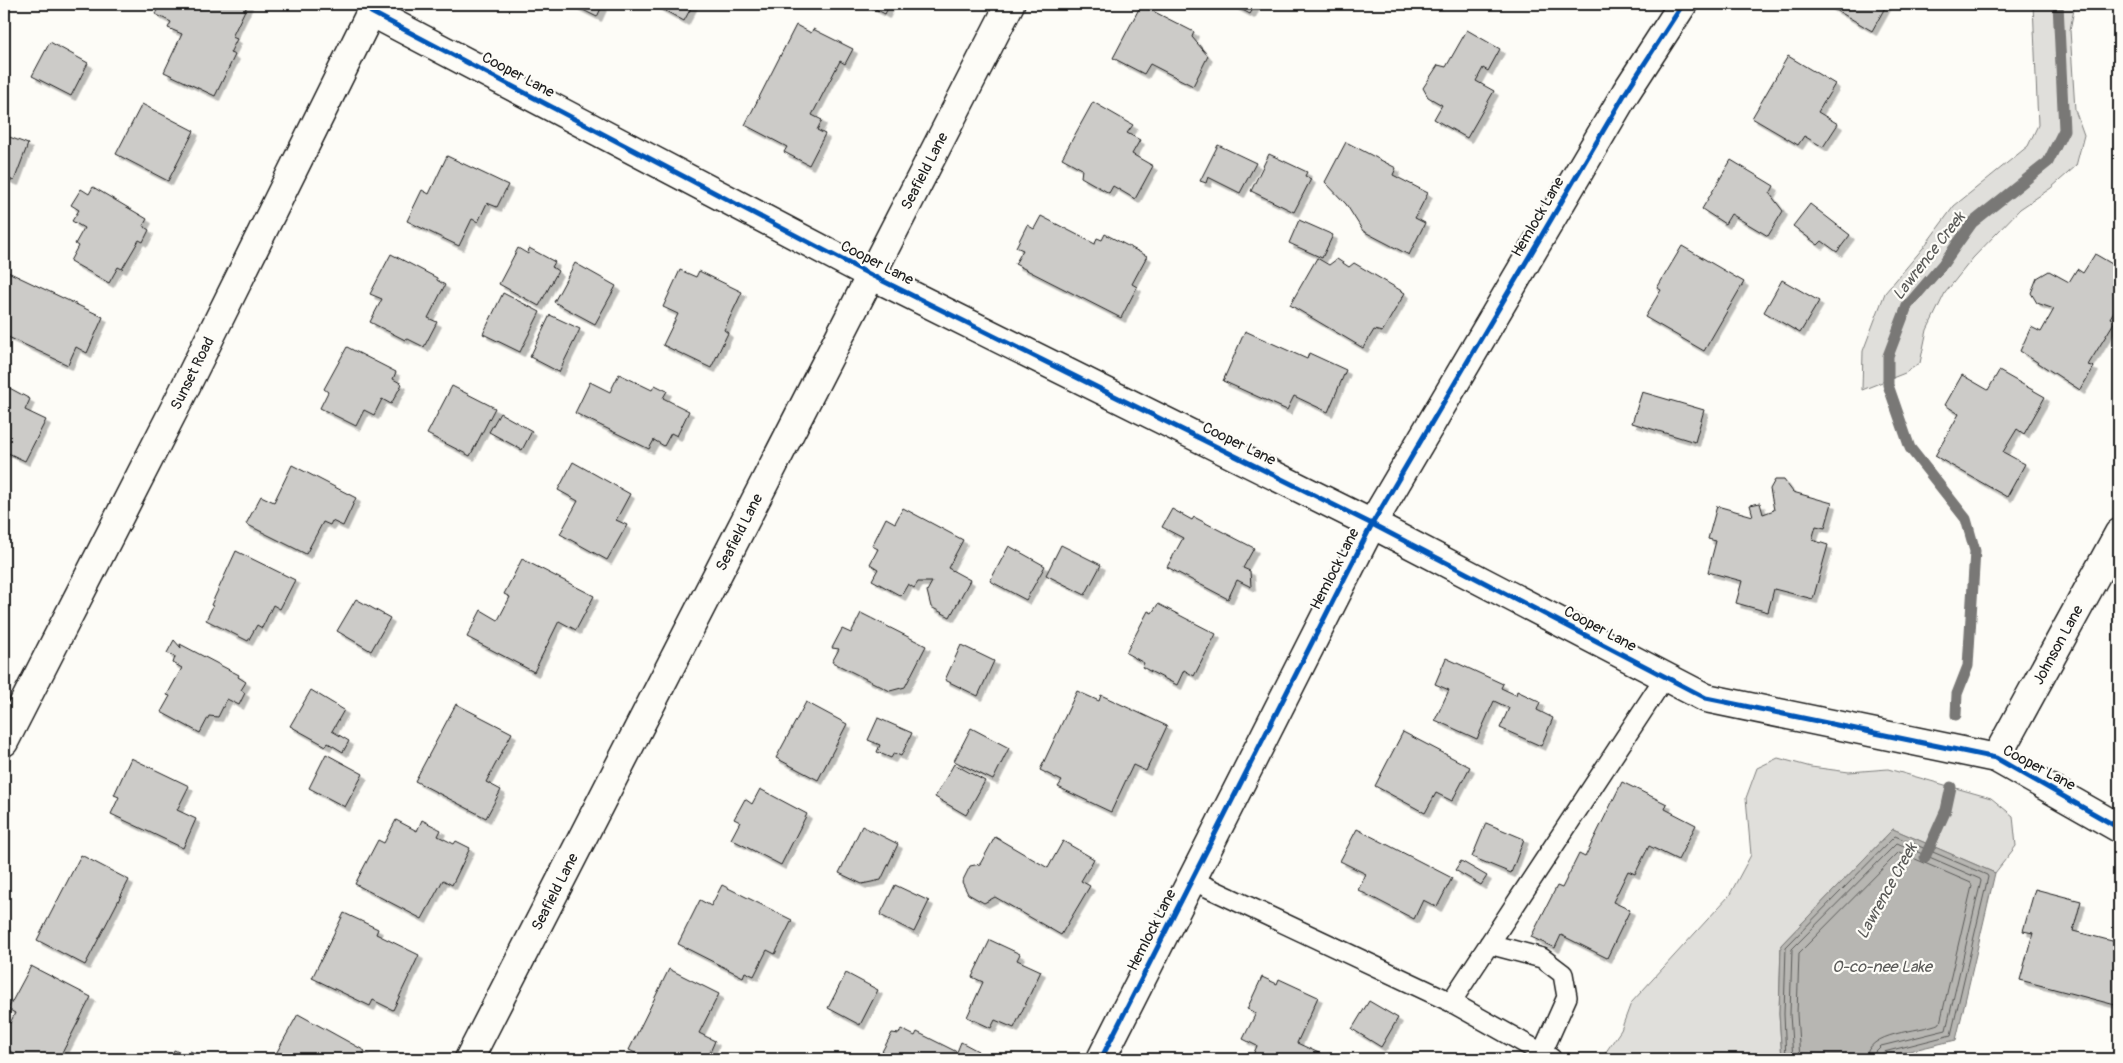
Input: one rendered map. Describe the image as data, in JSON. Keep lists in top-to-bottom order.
{
  "streets": {
    "street": [
      "Cooper Lane",
      "Seafield Lane",
      "Hemlock Lane",
      "Sunset Road",
      "Johnson Lane"
    ]
  },
  "crossings": [
    ["Cooper Lane", "Seafield Lane"],
    ["Cooper Lane", "Hemlock Lane"],
    ["Cooper Lane", "Sunset Road"],
    ["Cooper Lane", "Johnson Lane"]
  ],
  "water": ["Lawrence Creek", "O-co-nee Lake"]
}
